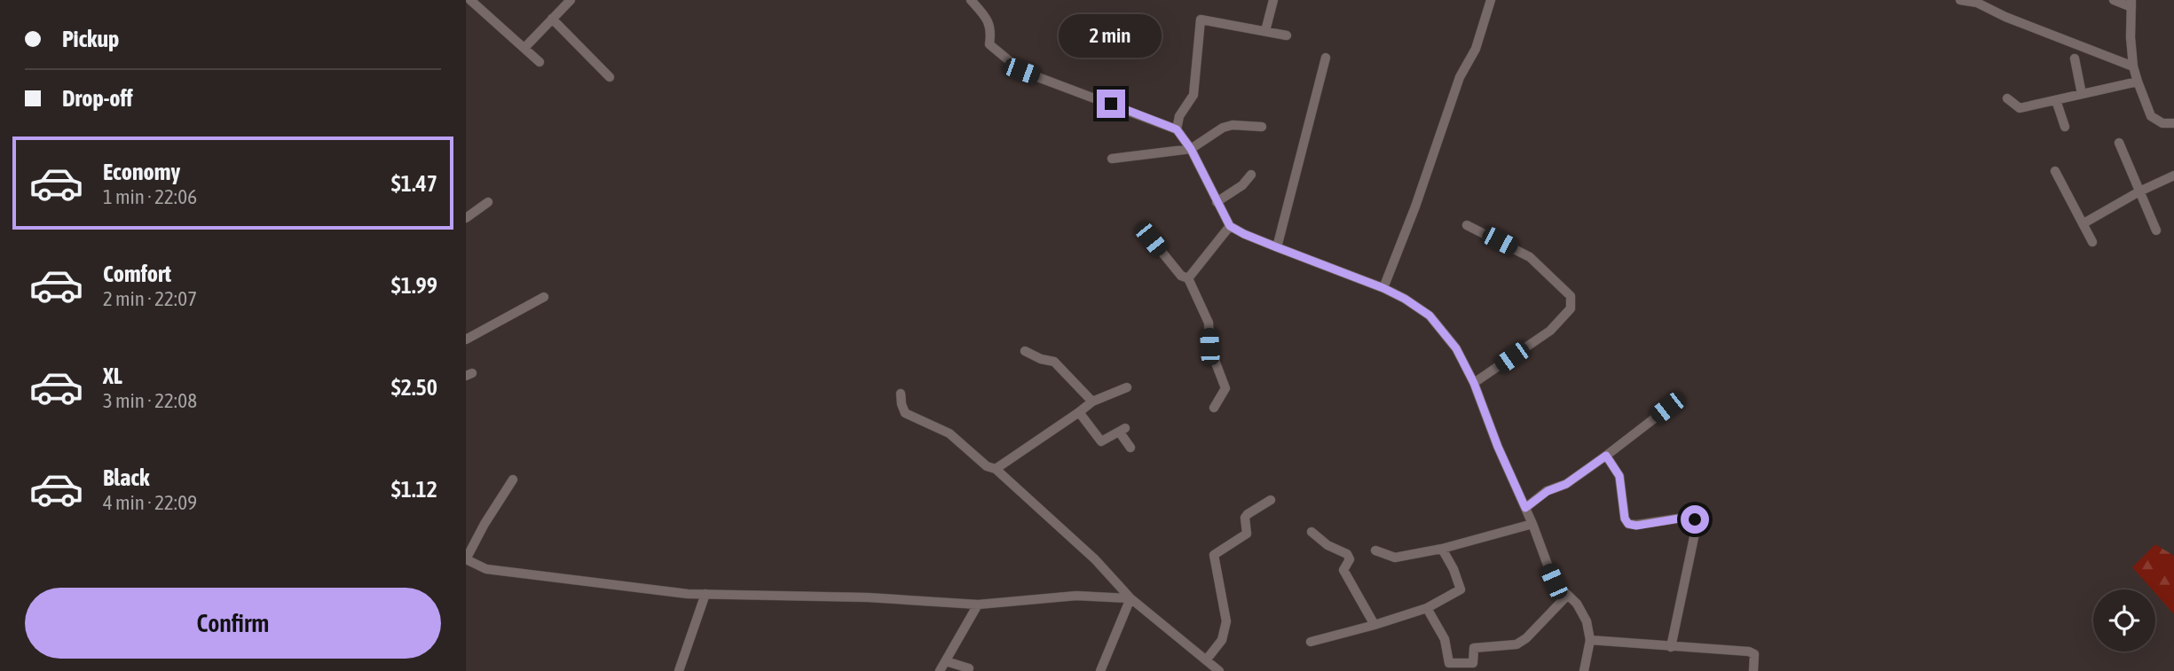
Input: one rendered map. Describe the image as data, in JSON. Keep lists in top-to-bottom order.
{
  "page": {
    "banner": ["Pickup", "Drop-off"],
    "bubble": "2 min",
    "list": [
      {
        "name": "Economy",
        "note": "1 min · 22:06",
        "value": "$1.47"
      },
      {
        "name": "Comfort",
        "note": "2 min · 22:07",
        "value": "$1.99"
      },
      {
        "name": "XL",
        "note": "3 min · 22:08",
        "value": "$2.50"
      },
      {
        "name": "Black",
        "note": "4 min · 22:09",
        "value": "$1.12"
      }
    ],
    "buttons": "Confirm"
  }
}
